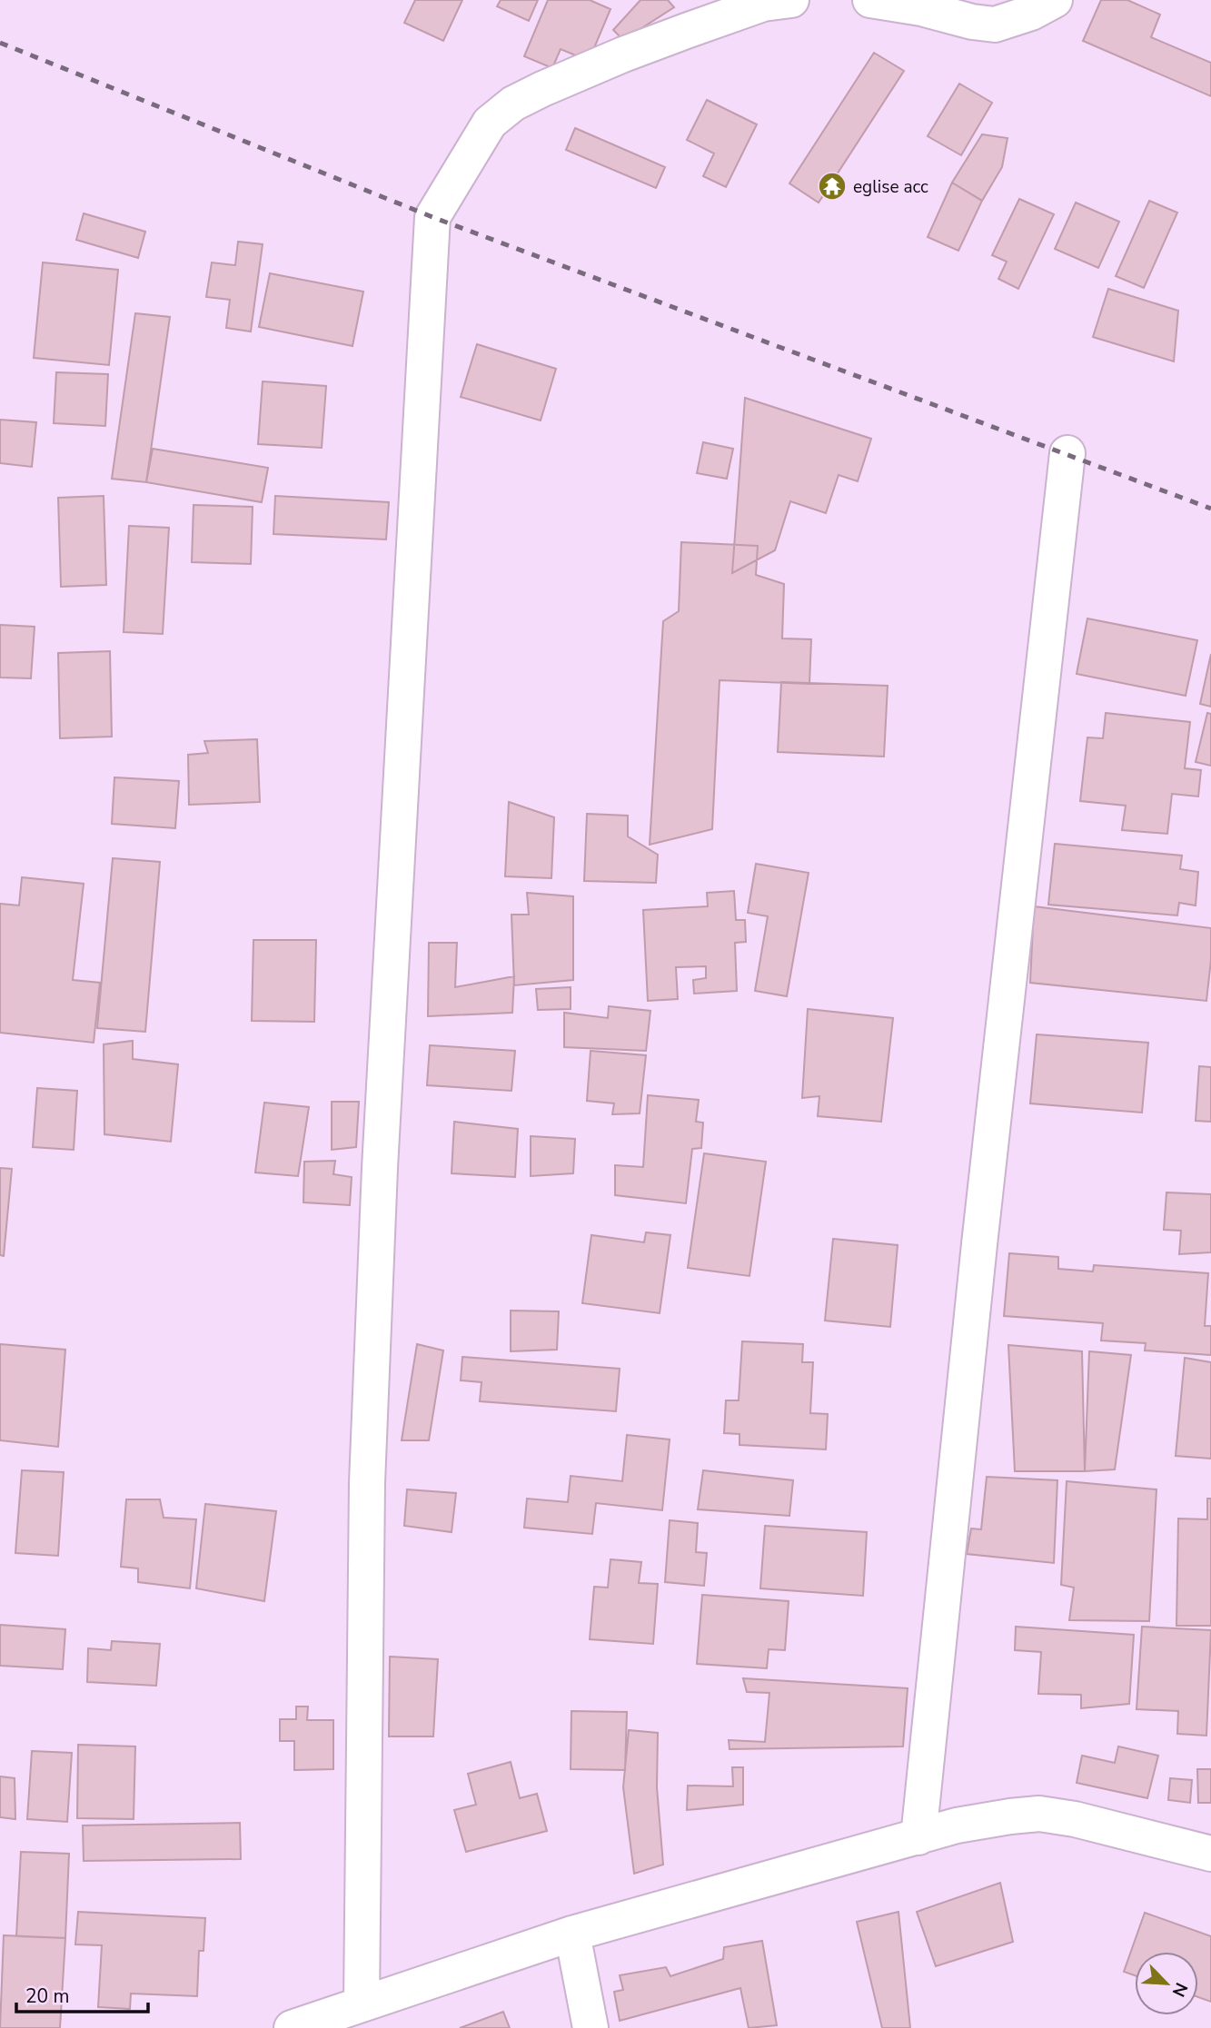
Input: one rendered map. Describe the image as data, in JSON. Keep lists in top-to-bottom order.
{
  "places": {
    "temple": ["eglise acc"]
  },
  "scale_bar": "20 m",
  "north": "bottom right"
}
